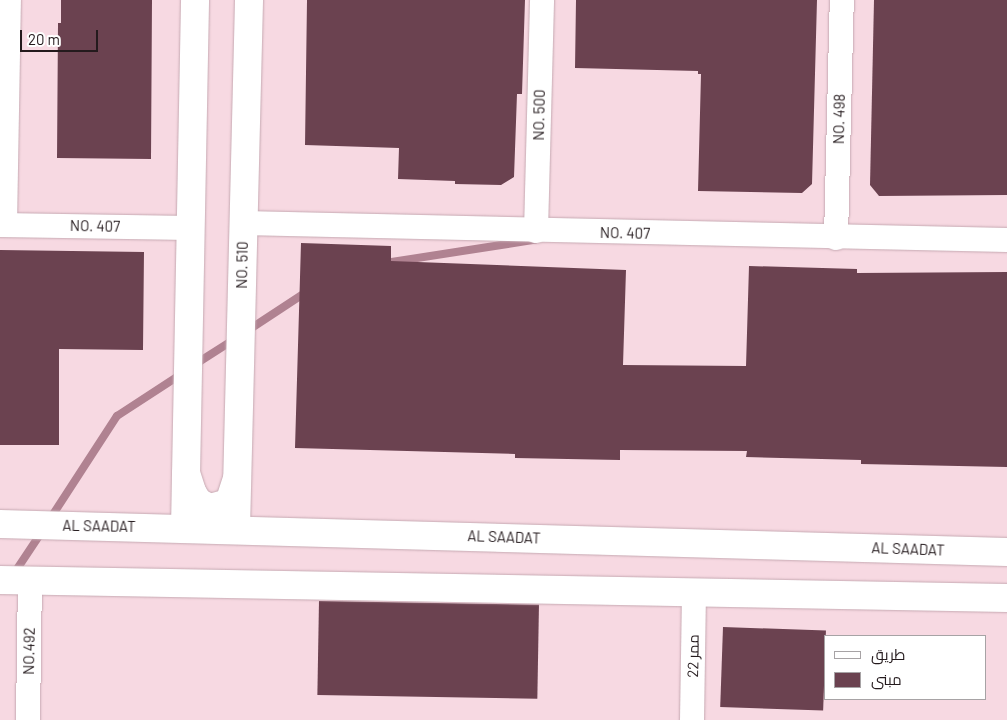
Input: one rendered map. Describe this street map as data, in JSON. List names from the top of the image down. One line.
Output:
{"streets":{"street":["NO. 500","NO. 498","NO. 407","NO. 510","AL SAADAT","NO.492","ممر 22"]},"crossings":[["NO. 500","NO. 407"],["NO. 498","NO. 407"],["NO. 407","NO. 510"],["NO. 510","AL SAADAT"]],"legend":["طريق","مبنى"],"scale_bar":"20 m"}
